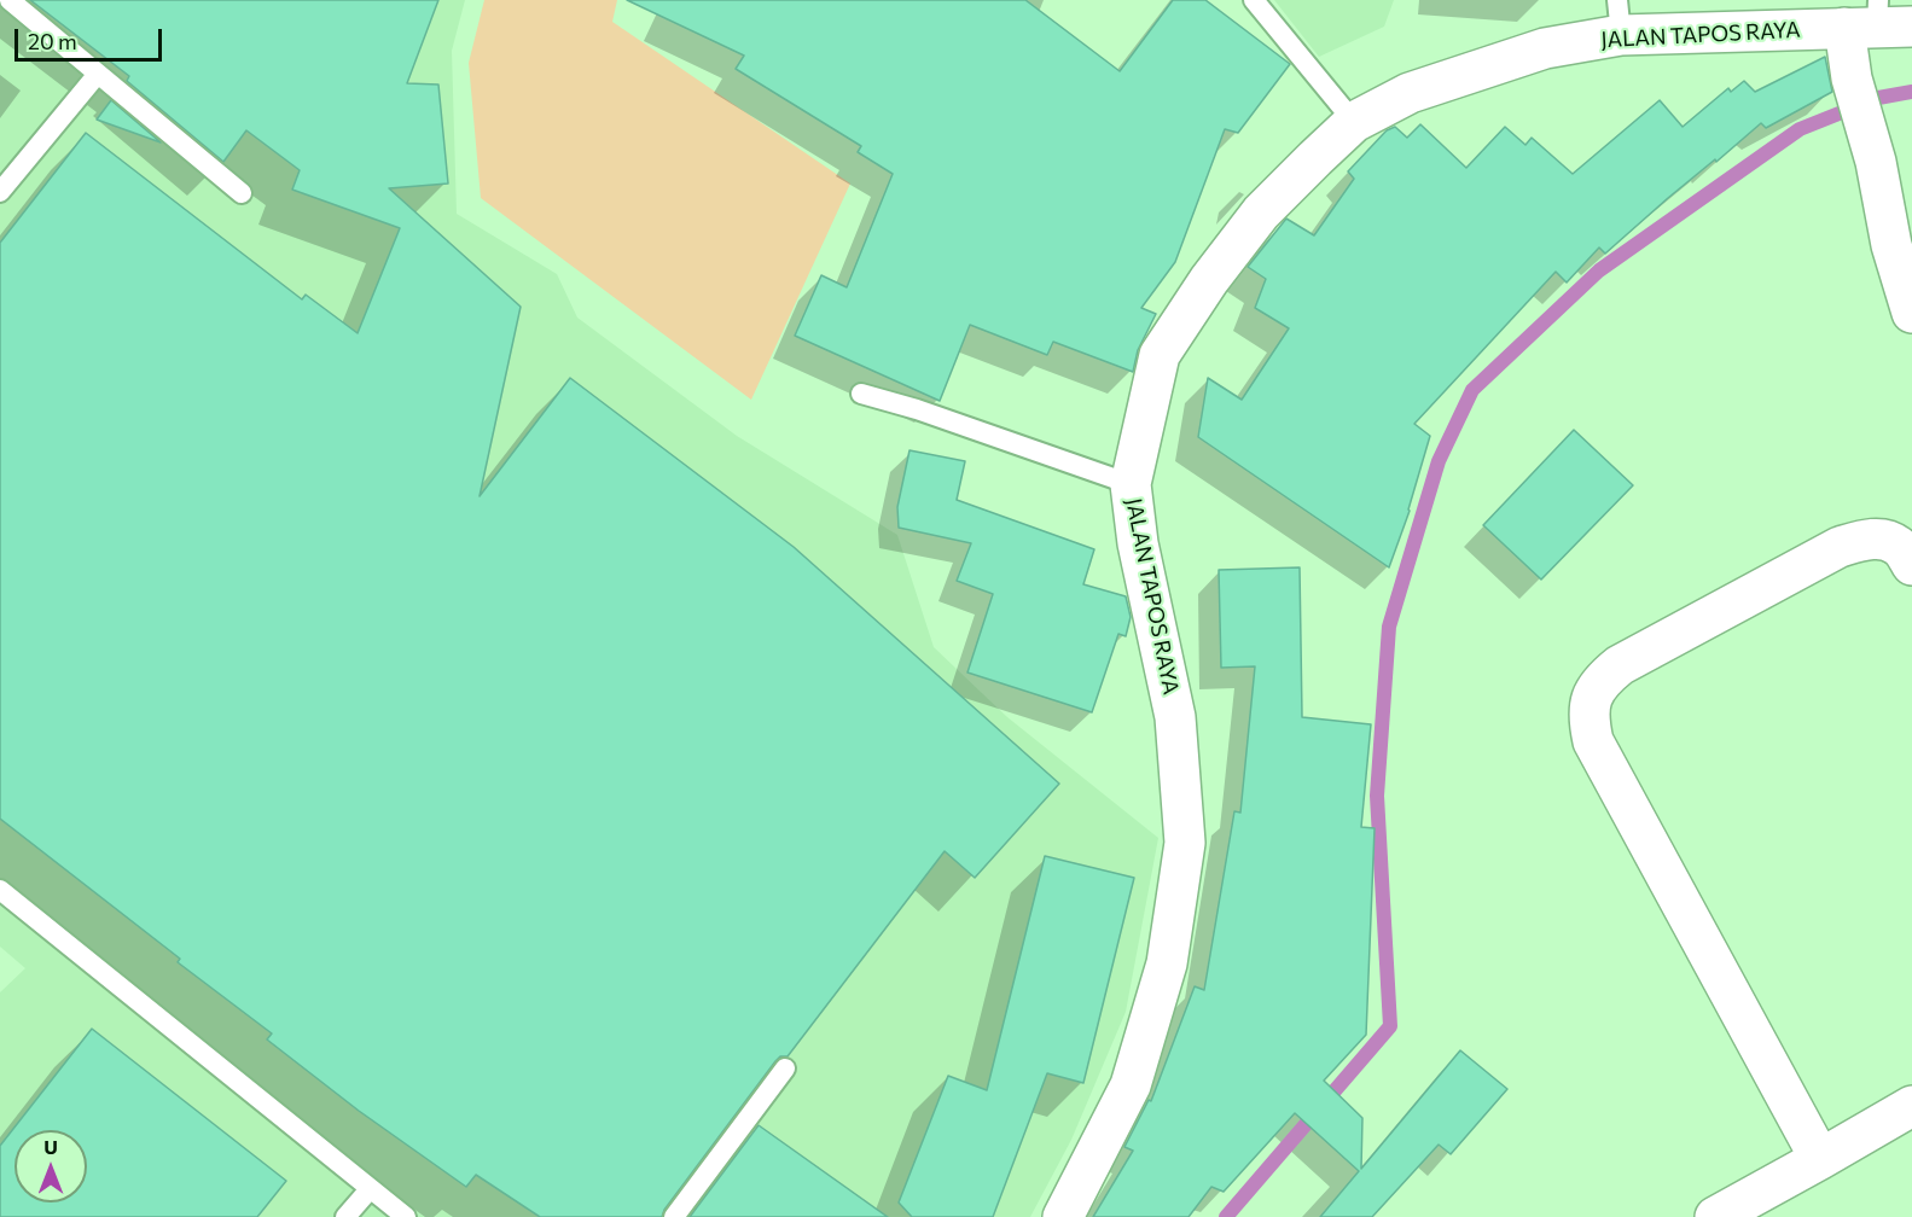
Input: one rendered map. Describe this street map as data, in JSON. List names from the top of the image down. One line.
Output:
{"streets":{"main road":["JALAN TAPOS RAYA"]},"scale_bar":"20 m","north":"top"}
